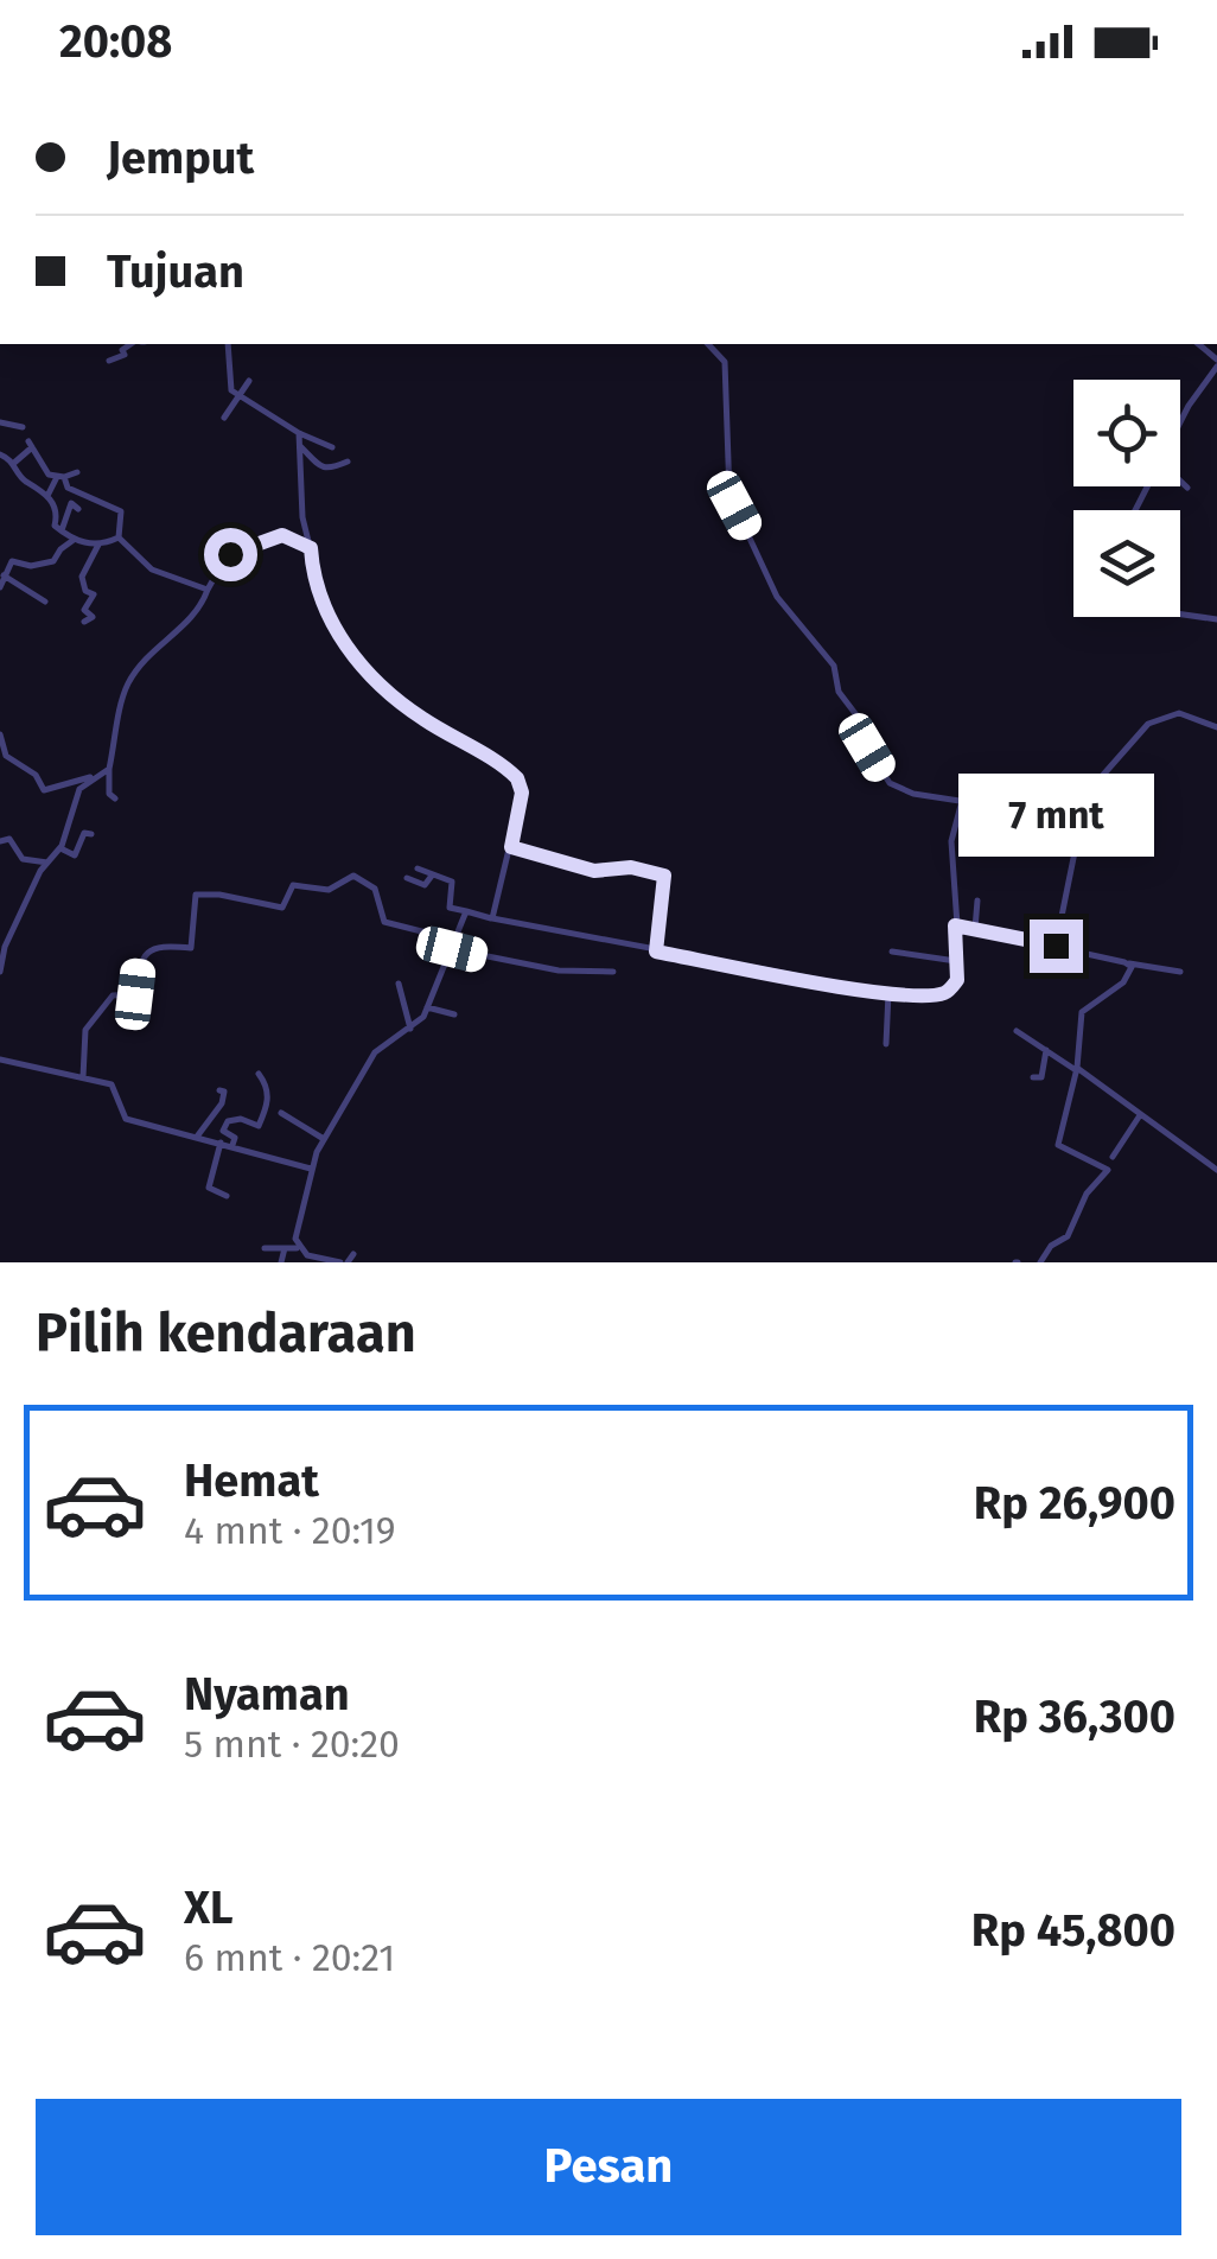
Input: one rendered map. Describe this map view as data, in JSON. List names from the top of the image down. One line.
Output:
{"page":{"status":"20:08","banner":["Jemput","Tujuan"],"bubble":"7 mnt","heading":"Pilih kendaraan","list":[{"name":"Hemat","note":"4 mnt · 20:19","value":"Rp 26,900"},{"name":"Nyaman","note":"5 mnt · 20:20","value":"Rp 36,300"},{"name":"XL","note":"6 mnt · 20:21","value":"Rp 45,800"}],"buttons":"Pesan"}}
